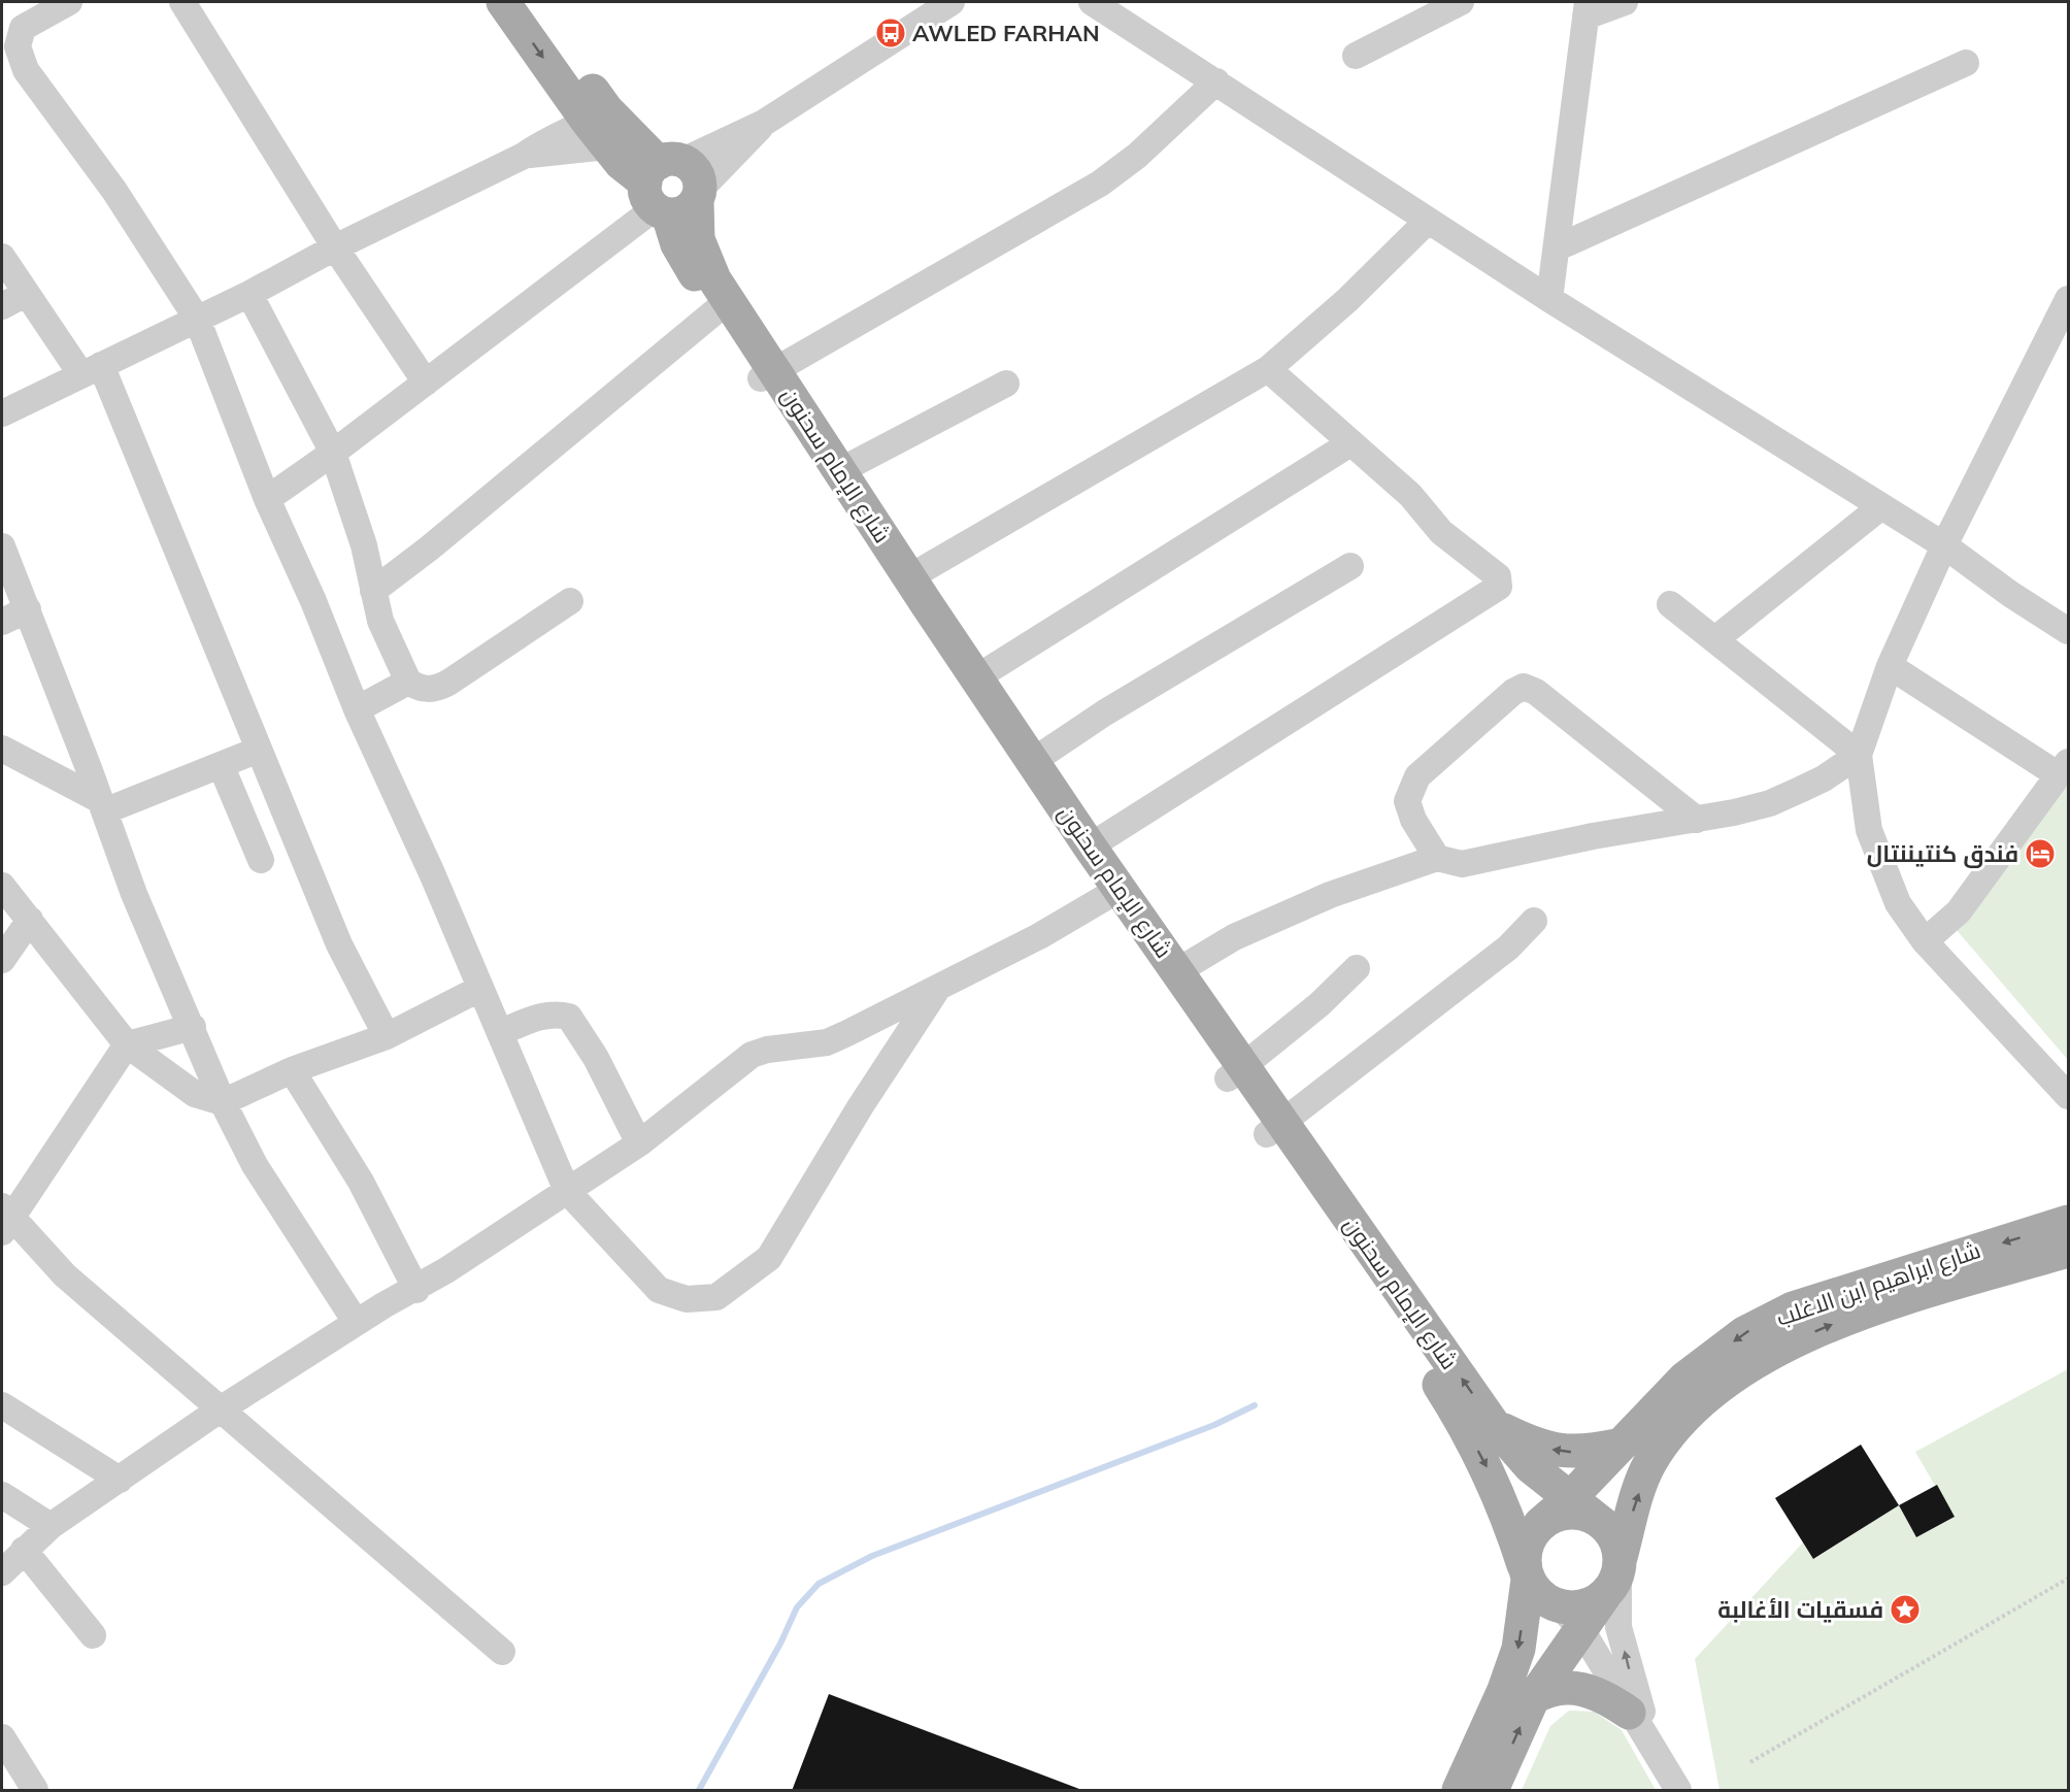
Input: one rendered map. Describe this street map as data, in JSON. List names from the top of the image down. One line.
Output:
{"streets":{"main road":["شارع الإمام سحنون","شارع ابراهيم ابن الاغلب"]},"crossings":[["شارع الإمام سحنون","شارع ابراهيم ابن الاغلب"]],"places":{"bus stop":["AWLED FARHAN"],"hotel":["فندق كنتيننتال"],"place":["فسقيات الأغالبة"]}}
